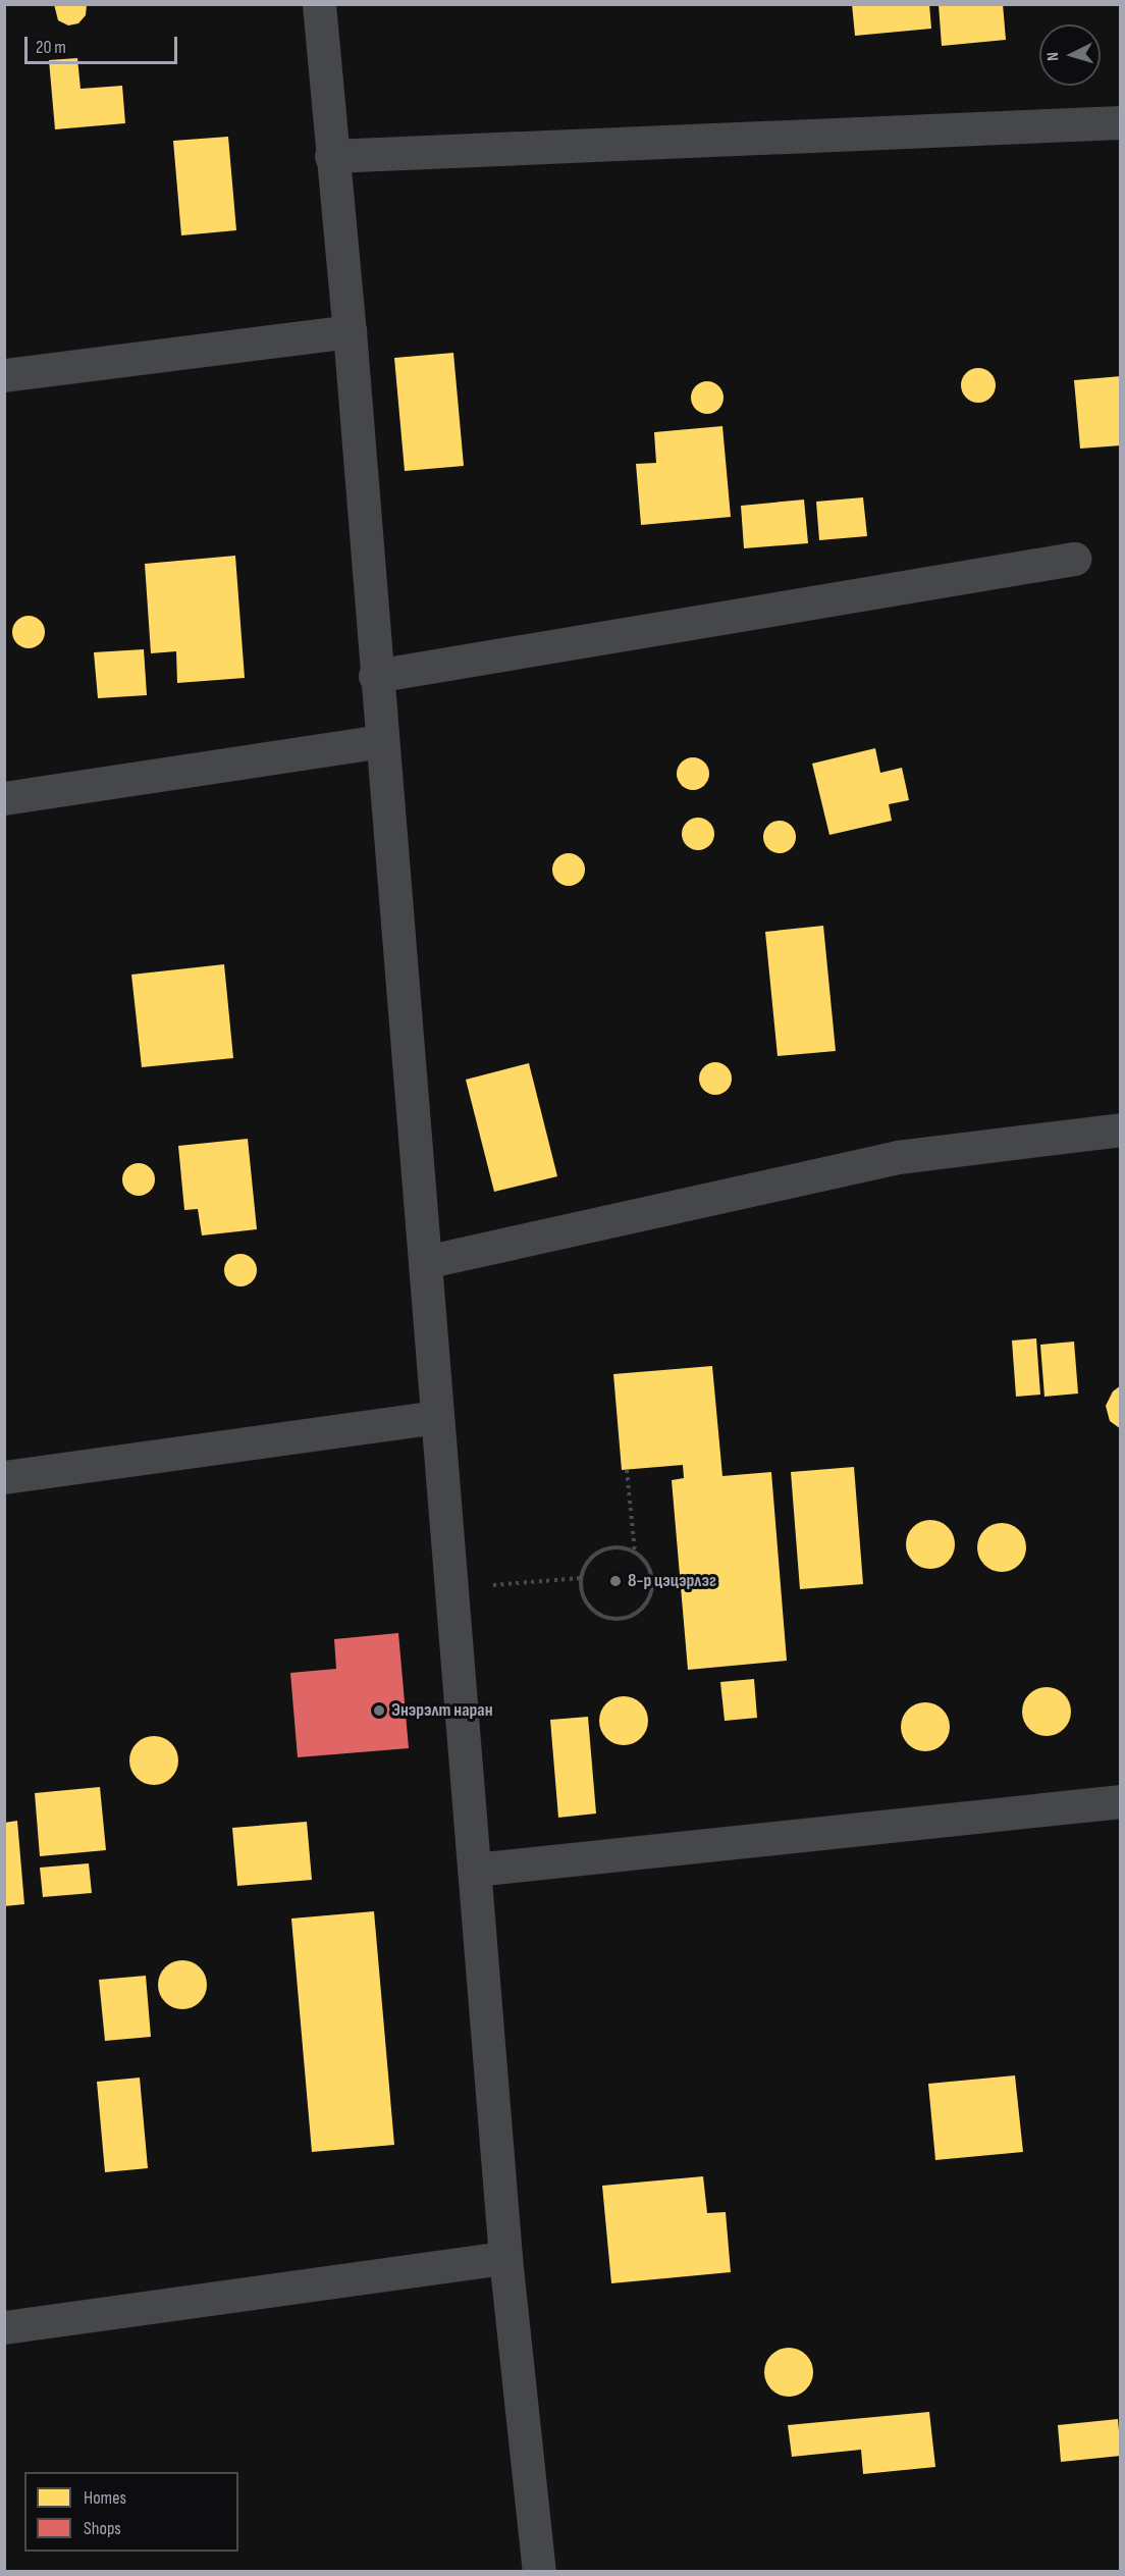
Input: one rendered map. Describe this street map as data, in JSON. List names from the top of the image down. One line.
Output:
{"places":["8-р цэцэрлэг","Энэрэлт наран"],"legend":["Homes","Shops"],"scale_bar":"20 m","north":"left"}
